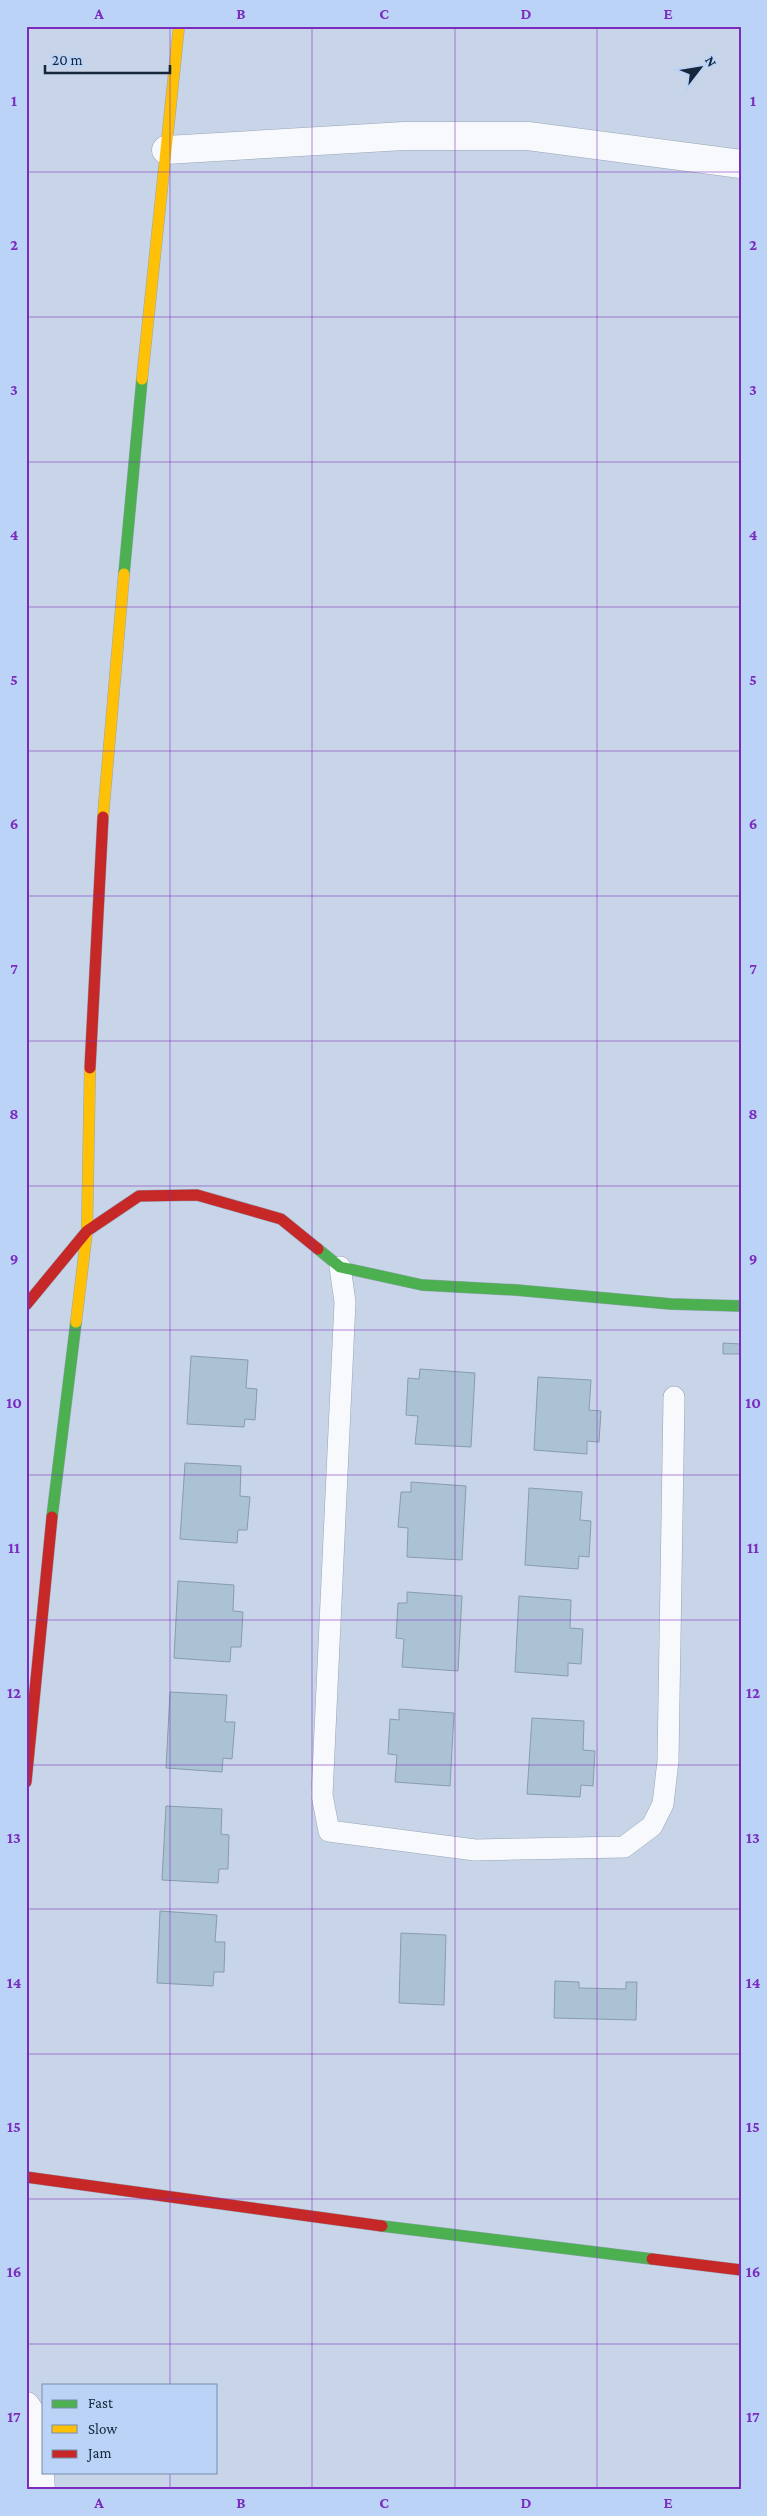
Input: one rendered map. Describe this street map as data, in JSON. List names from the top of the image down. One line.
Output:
{"legend":["Fast","Slow","Jam"],"scale_bar":"20 m","north":"top right","grid":{"columns":["A","B","C","D","E"],"rows":["1","2","3","4","5","6","7","8","9","10","11","12","13","14","15","16","17"]}}
